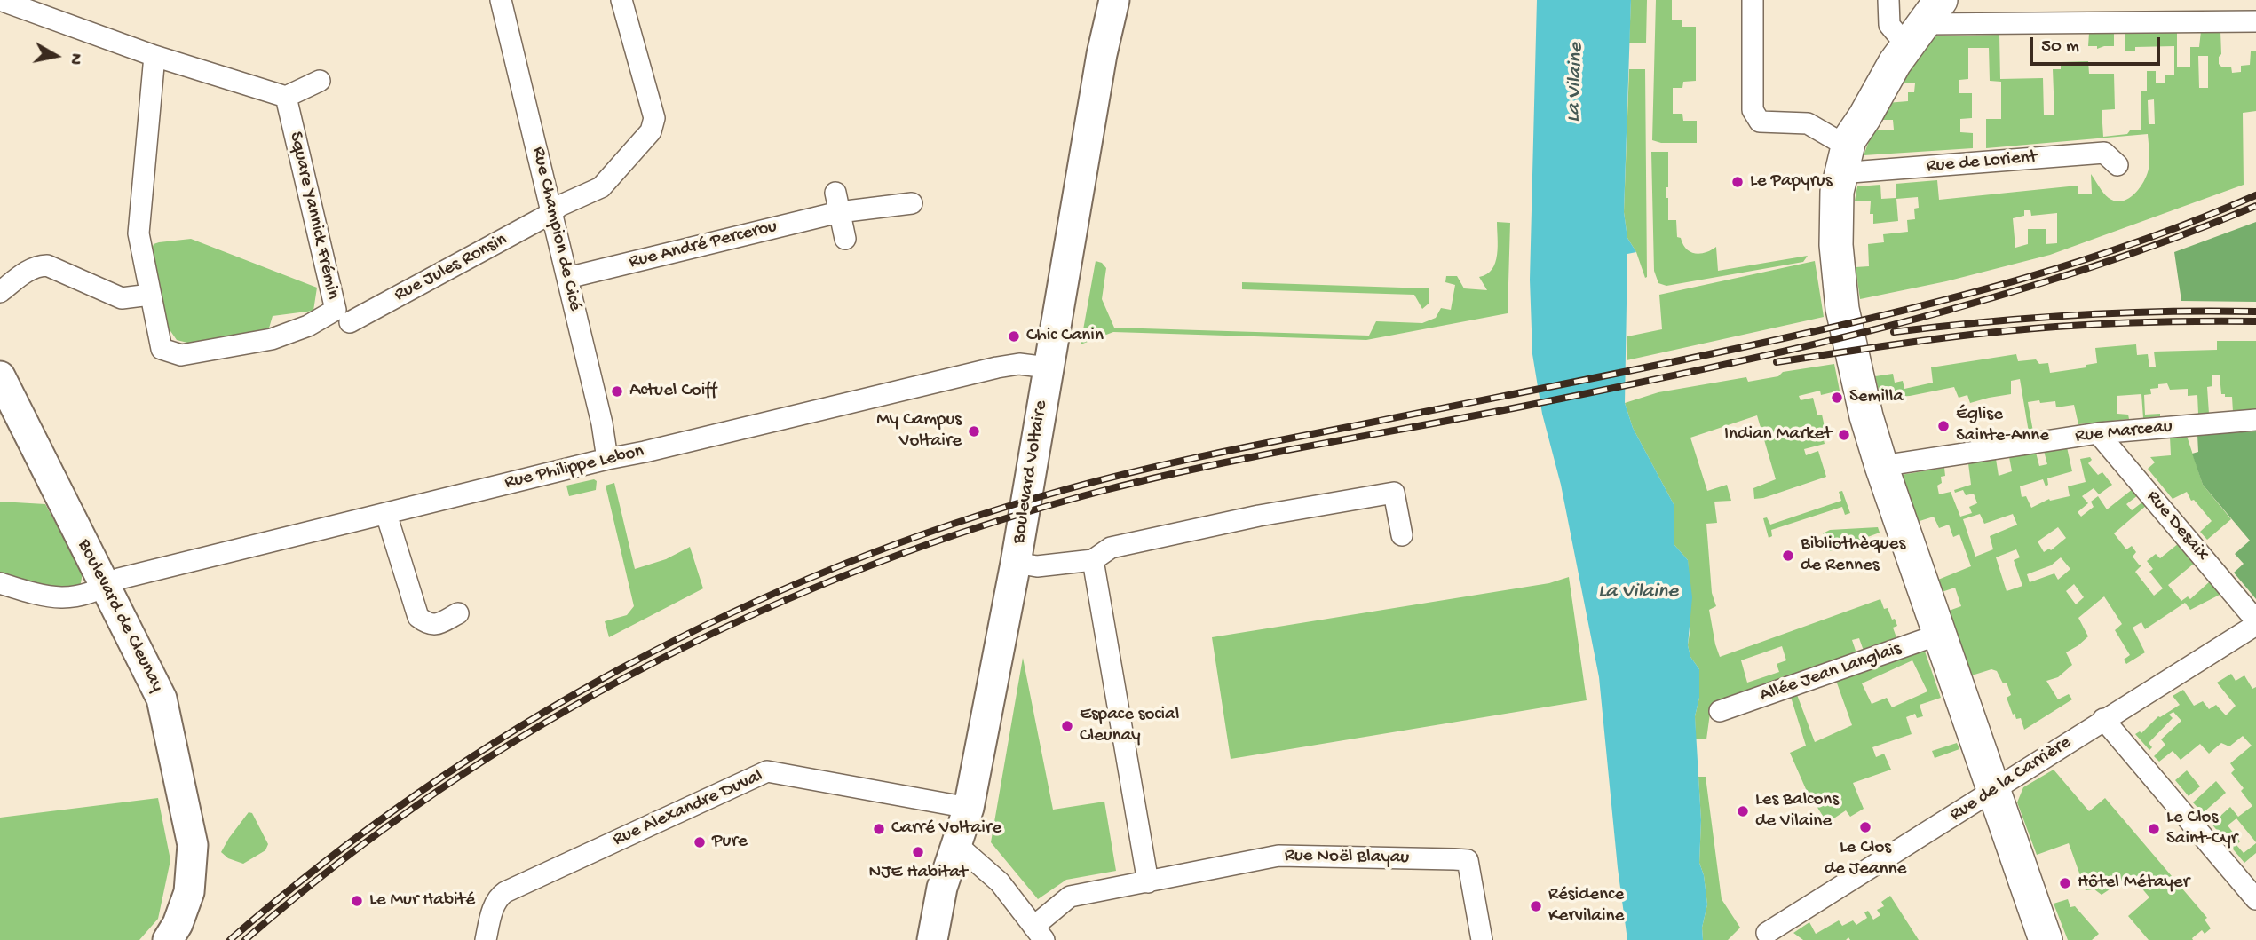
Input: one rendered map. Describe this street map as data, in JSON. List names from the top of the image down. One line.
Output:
{"streets":{"main road":["Boulevard Voltaire","Boulevard de Cleunay"],"street":["Rue de Lorient","Square Yannick Frémin","Rue Champion de Cicé","Rue André Percerou","Rue Jules Ronsin","Rue Marceau","Rue Philippe Lebon","Rue Desaix","Allée Jean Langlais","Rue de la Carrière","Rue Alexandre Duval","Rue Noël Blayau"]},"crossings":[["Rue Champion de Cicé","Rue André Percerou"],["Rue Champion de Cicé","Rue Jules Ronsin"],["Rue Champion de Cicé","Rue Philippe Lebon"],["Rue Marceau","Rue Desaix"],["Rue Philippe Lebon","Boulevard Voltaire"],["Rue Philippe Lebon","Boulevard de Cleunay"],["Boulevard Voltaire","Rue Alexandre Duval"],["Rue Desaix","Rue de la Carrière"]],"water":["La Vilaine"],"places":["Le Papyrus","Chic Canin","Actuel Coiff","Semilla","Église Sainte-Anne","My Campus Voltaire","Indian Market","Bibliothèques de Rennes","Espace social Cleunay","Les Balcons de Vilaine","Le Clos de Jeanne","Carré Voltaire","Le Clos Saint-Cyr","Pure","NJE Habitat","Hôtel Métayer","Le Mur Habité","Résidence Kervilaine"],"scale_bar":"50 m","north":"right"}
